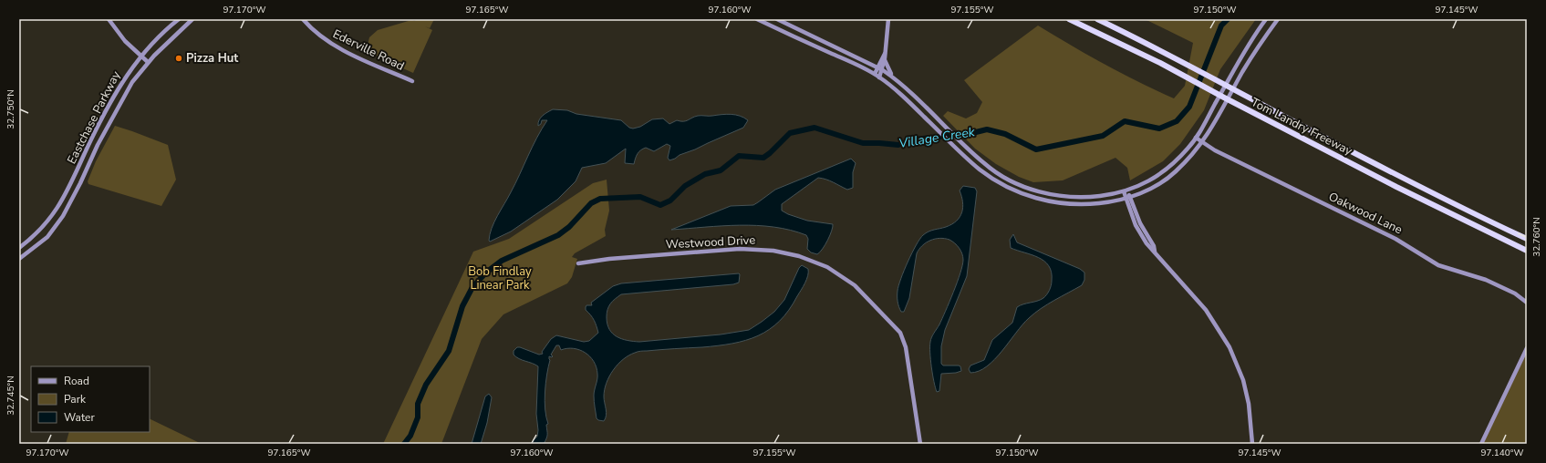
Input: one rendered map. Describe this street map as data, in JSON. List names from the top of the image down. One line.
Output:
{"streets":{"highway":["Tom Landry Freeway"],"main road":["Ederville Road","Eastchase Parkway","Oakwood Lane","Westwood Drive"]},"water":["Village Creek"],"parks":["Bob Findlay Linear Park"],"places":["Pizza Hut"],"legend":["Road","Park","Water"],"coordinates":["97.170°W","97.165°W","97.160°W","97.155°W","97.150°W","97.145°W","32.750°N","32.760°N","32.745°N","97.140°W"]}
